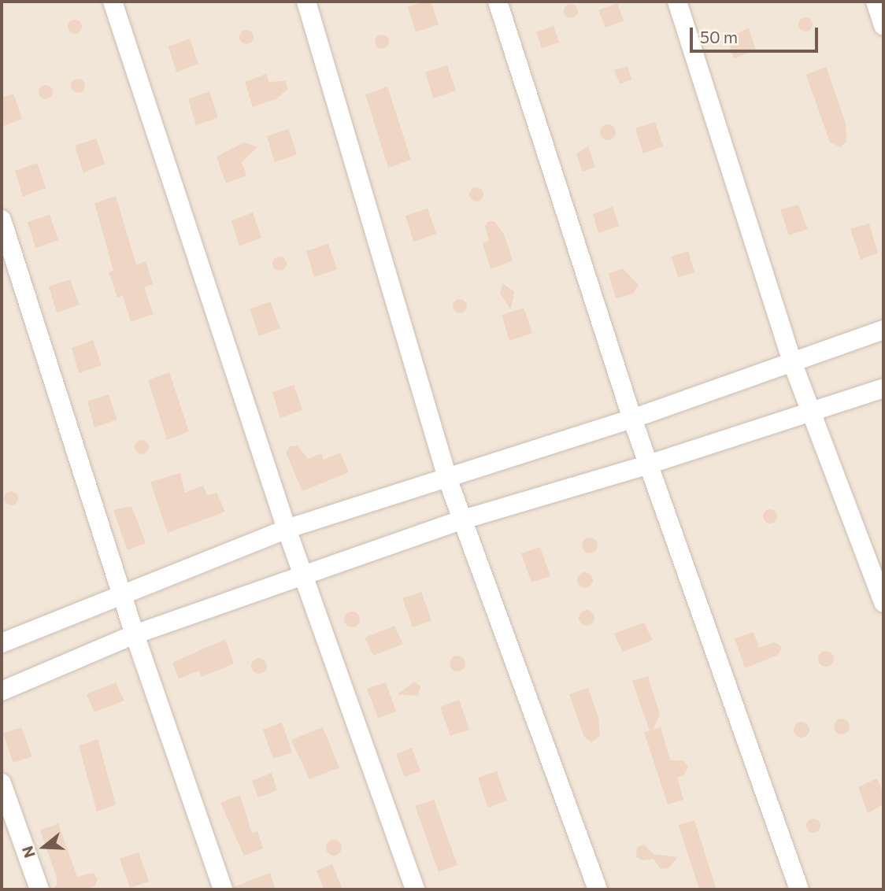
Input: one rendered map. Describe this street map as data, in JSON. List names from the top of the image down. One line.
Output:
{"scale_bar":"50 m","north":"left"}
